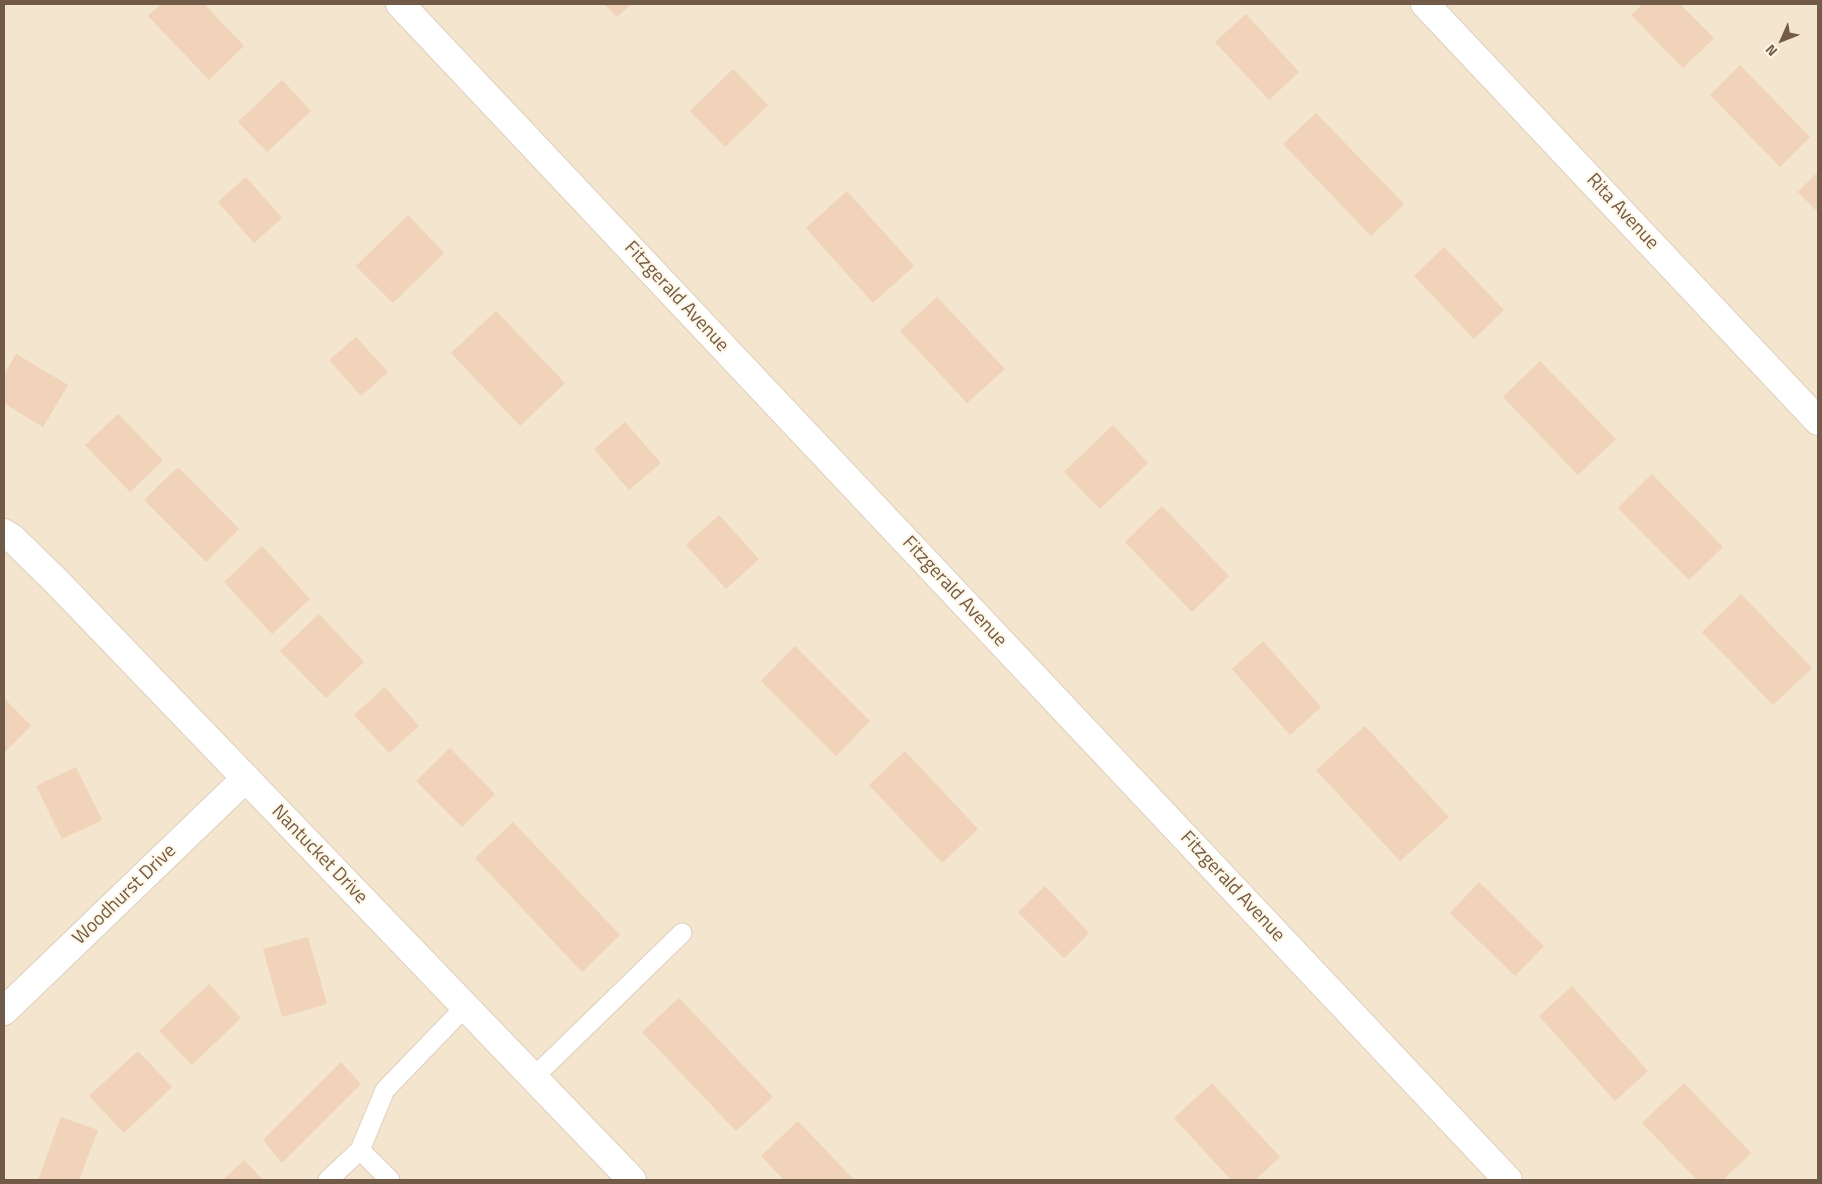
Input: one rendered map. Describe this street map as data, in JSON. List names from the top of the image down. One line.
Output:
{"streets":{"street":["Rita Avenue","Fitzgerald Avenue","Nantucket Drive","Woodhurst Drive"]},"crossings":[["Nantucket Drive","Woodhurst Drive"]],"north":"bottom left"}
